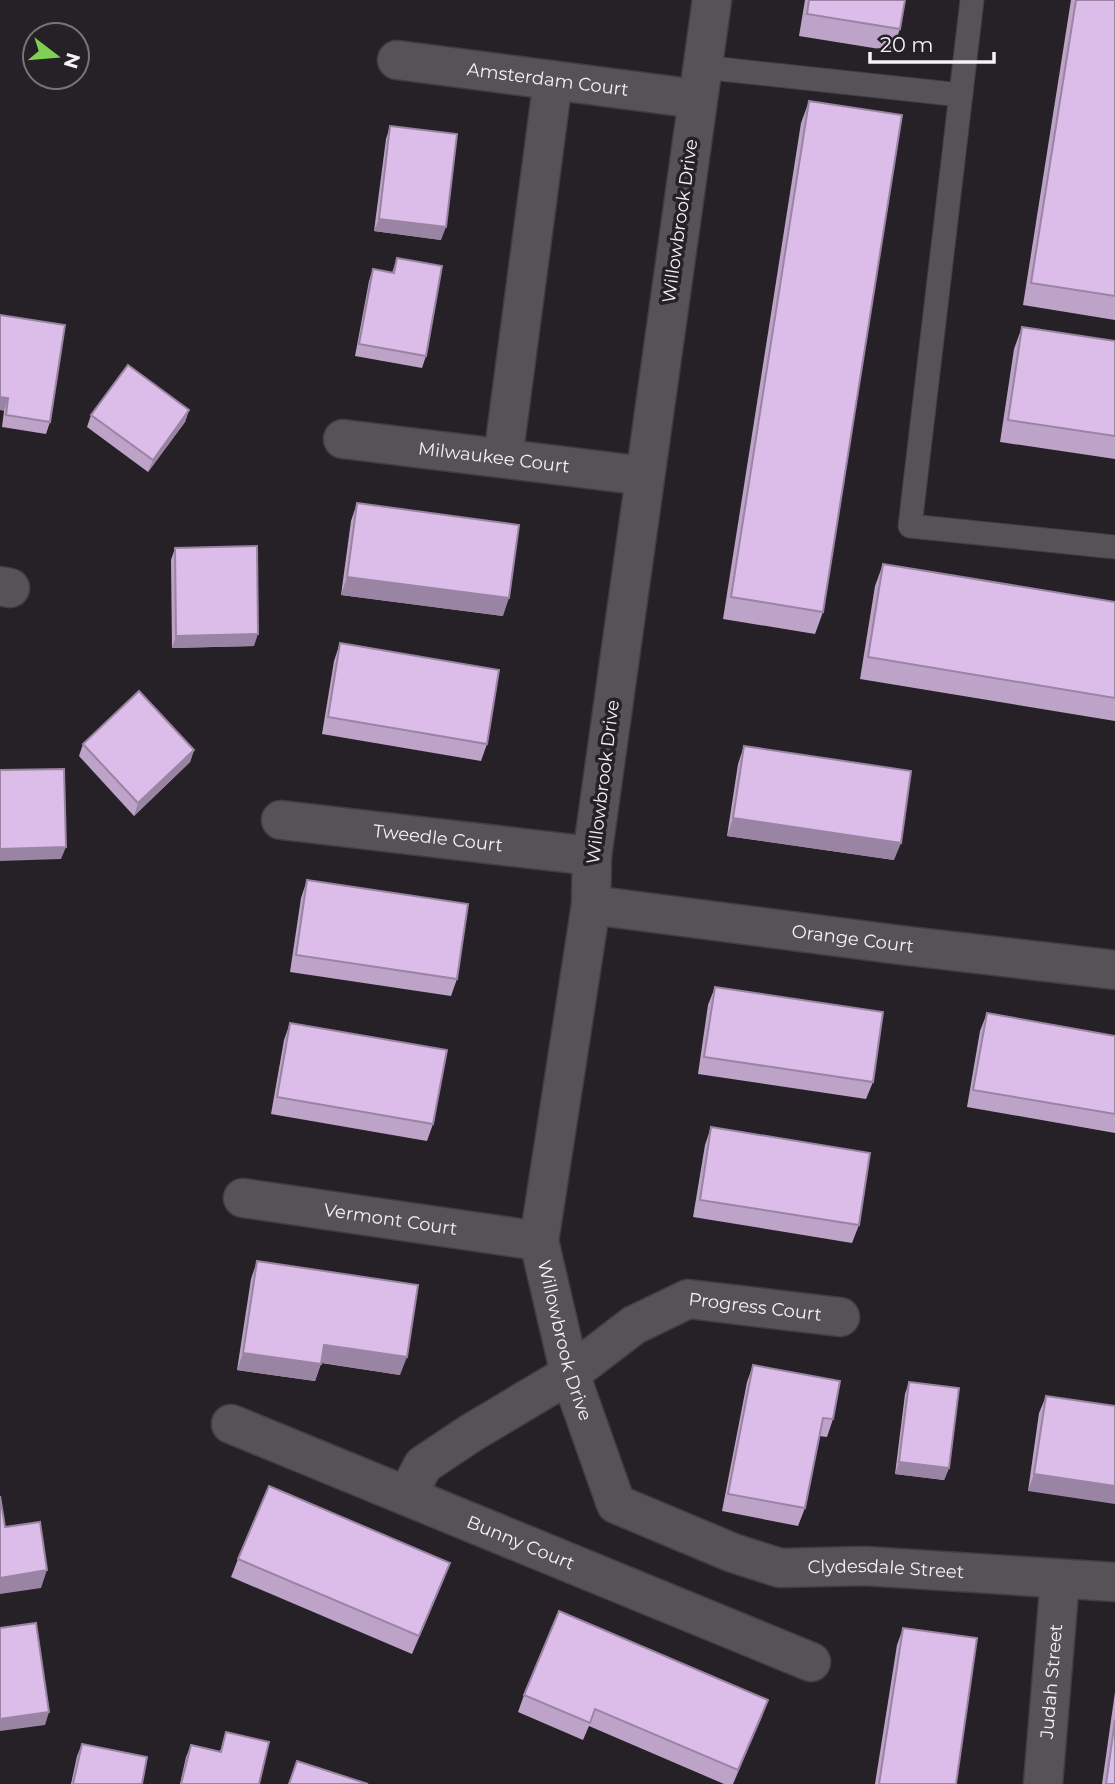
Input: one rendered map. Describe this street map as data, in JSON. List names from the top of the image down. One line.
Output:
{"streets":{"street":["Amsterdam Court","Willowbrook Drive","Milwaukee Court","Tweedle Court","Orange Court","Vermont Court","Progress Court","Bunny Court","Clydesdale Street","Judah Street"]},"crossings":[["Amsterdam Court","Willowbrook Drive"],["Willowbrook Drive","Milwaukee Court"],["Willowbrook Drive","Tweedle Court"],["Willowbrook Drive","Orange Court"],["Willowbrook Drive","Vermont Court"],["Willowbrook Drive","Progress Court"],["Willowbrook Drive","Clydesdale Street"],["Progress Court","Bunny Court"],["Clydesdale Street","Judah Street"]],"scale_bar":"20 m","north":"right"}
